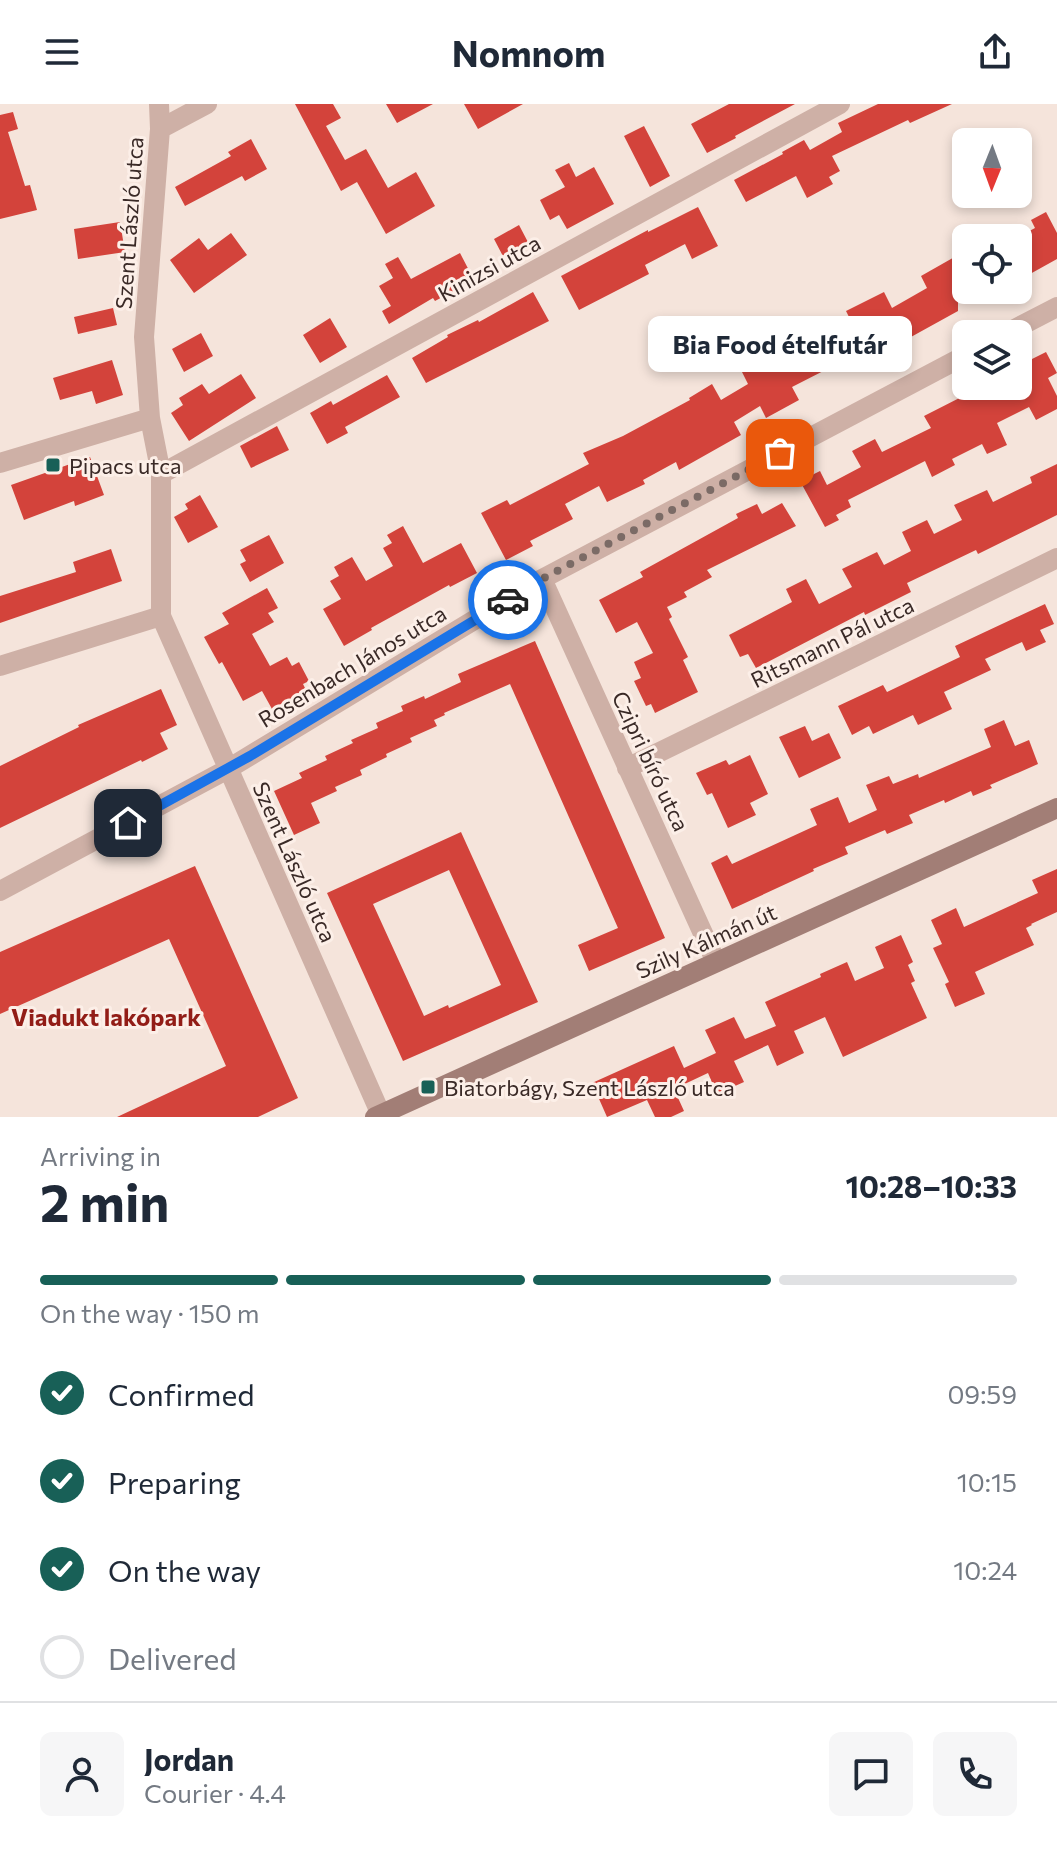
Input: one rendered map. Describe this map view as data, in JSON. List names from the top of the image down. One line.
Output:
{"streets":{"street":["Szent László utca","Kinizsi utca","Ritsmann Pál utca","Rosenbach János utca","Czipri bíró utca","Szily Kálmán út"]},"crossings":[["Szent László utca","Kinizsi utca"],["Szent László utca","Rosenbach János utca"],["Szent László utca","Szily Kálmán út"],["Ritsmann Pál utca","Czipri bíró utca"],["Rosenbach János utca","Czipri bíró utca"],["Czipri bíró utca","Szily Kálmán út"]],"districts":["Viadukt lakópark"],"places":{"other":["Bia Food ételfutár"],"transit":["Pipacs utca","Biatorbágy, Szent László utca"]},"north":"bottom","page":{"header":"Nomnom","bubble":"Bia Food ételfutár","heading":["2 min","Arriving in","10:28–10:33"],"panel":["Jordan","Courier · 4.4"],"bar":"On the way · 150 m","list":[["Confirmed","09:59"],["Preparing","10:15"],["On the way","10:24"],"Delivered"]}}
